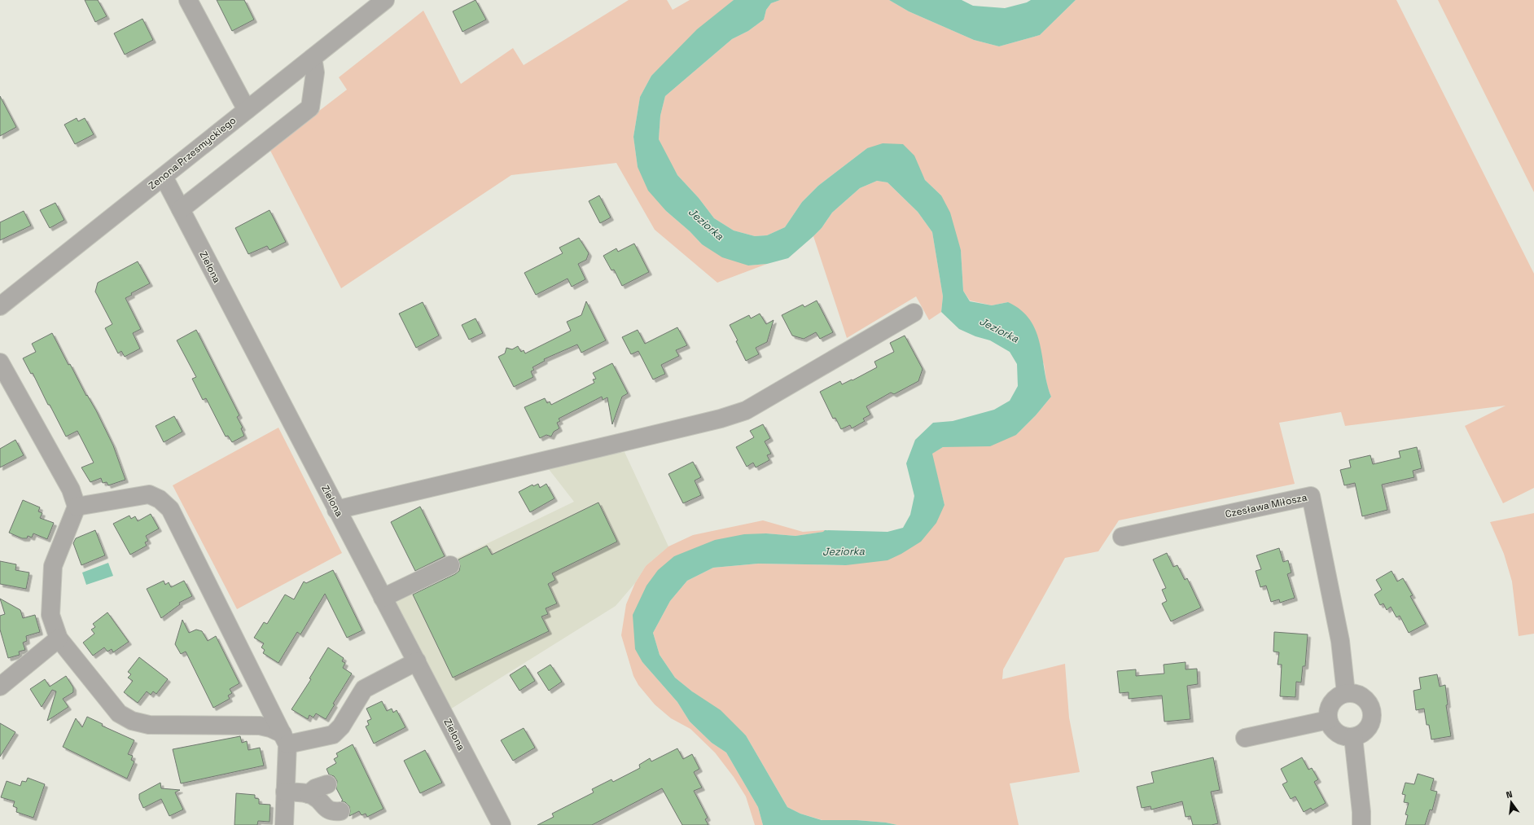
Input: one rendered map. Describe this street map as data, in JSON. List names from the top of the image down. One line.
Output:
{"streets":{"street":["Zenona Przesmyckiego","Zielona","Czesława Miłosza"]},"crossings":[["Zenona Przesmyckiego","Zielona"]],"water":["Jeziorka"],"north":"top"}
